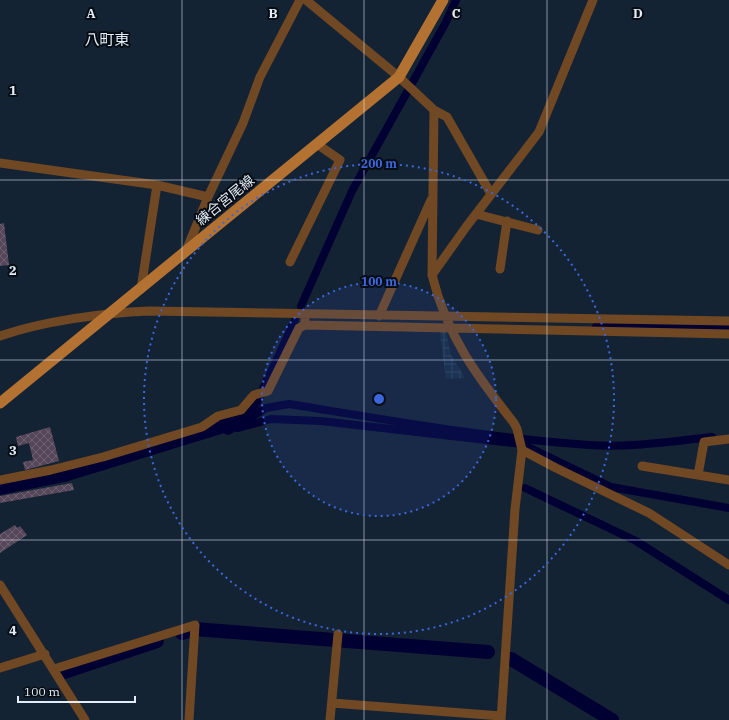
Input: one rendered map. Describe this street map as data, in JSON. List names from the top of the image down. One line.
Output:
{"streets":{"main road":["練合宮尾線"]},"districts":["八町東"],"scale_bar":"100 m","grid":{"columns":["A","B","C","D"],"rows":["1","2","3","4"]},"rings":["200 m","100 m"]}
